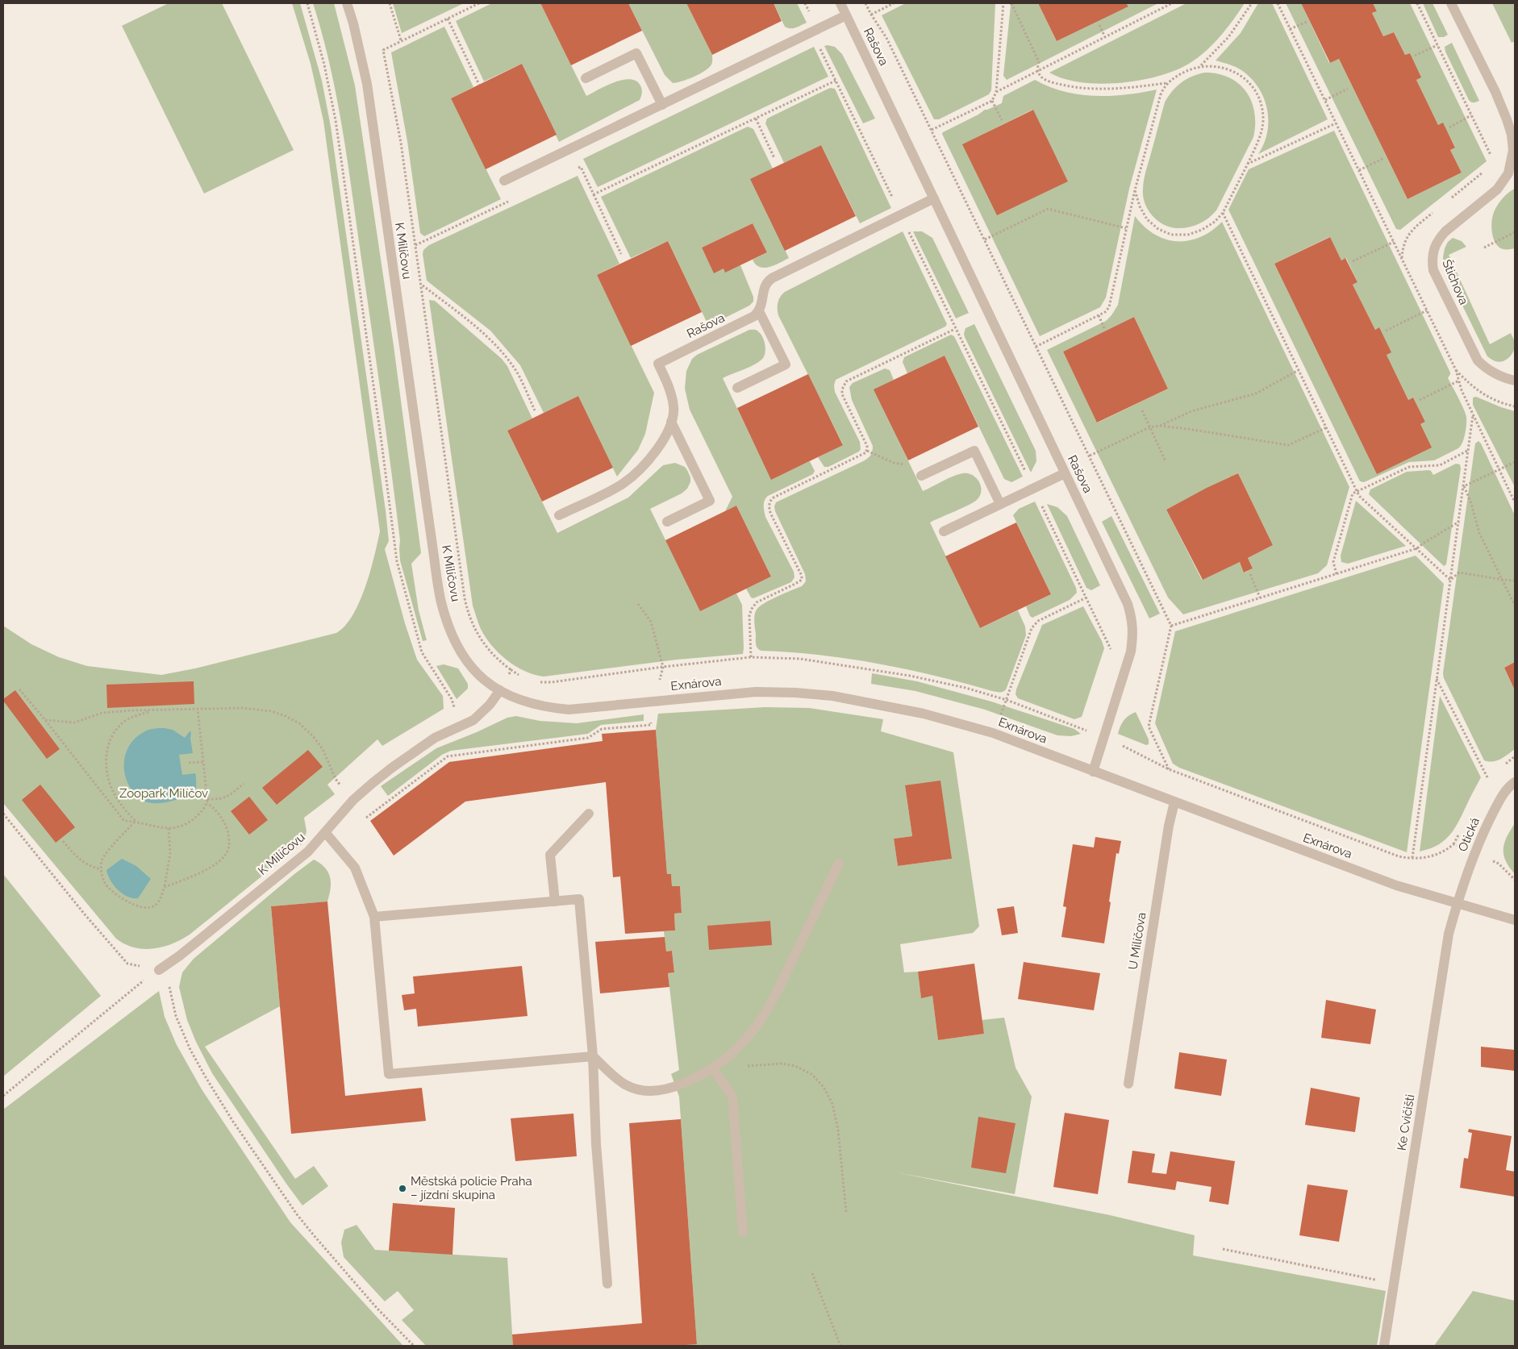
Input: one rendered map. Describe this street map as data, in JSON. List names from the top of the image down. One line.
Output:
{"streets":{"street":["Rašova","K Milíčovu","Štichova","Exnárova","Otická","U Milíčova","Ke Cvičišti"]},"crossings":[["Rašova","Exnárova"],["K Milíčovu","Exnárova"],["Exnárova","Otická"],["Exnárova","U Milíčova"],["Exnárova","Ke Cvičišti"],["Otická","Ke Cvičišti"]],"parks":["Zoopark Milíčov"],"places":["Městská policie Praha – jízdní skupina"]}
